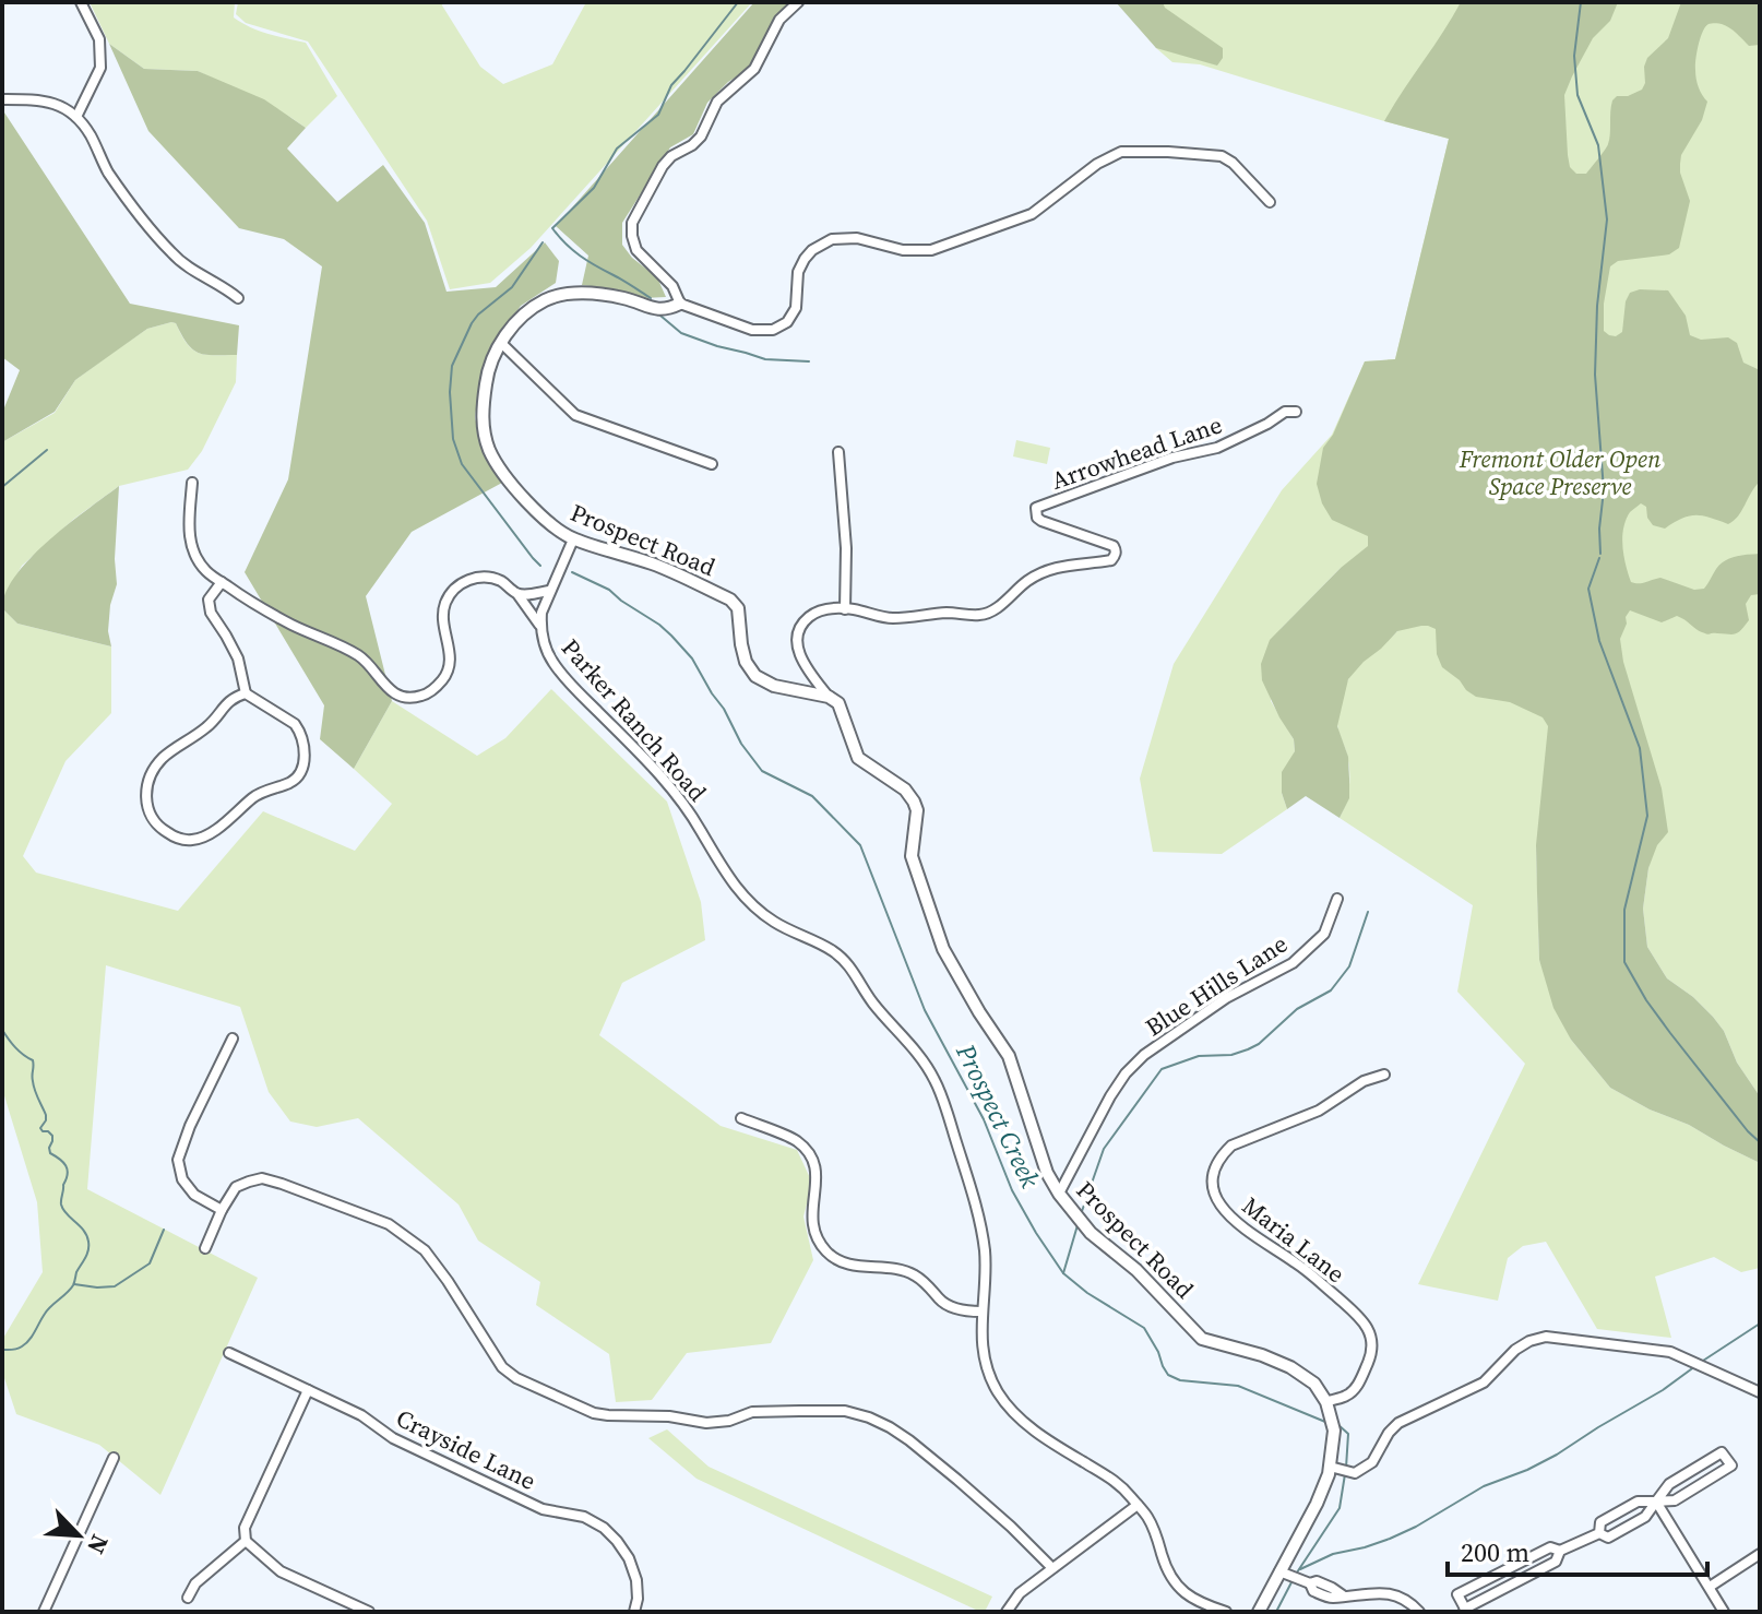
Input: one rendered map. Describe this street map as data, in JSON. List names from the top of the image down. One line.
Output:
{"streets":{"street":["Arrowhead Lane","Prospect Road","Parker Ranch Road","Blue Hills Lane","Maria Lane","Crayside Lane"]},"crossings":[["Arrowhead Lane","Prospect Road"],["Prospect Road","Parker Ranch Road"],["Prospect Road","Blue Hills Lane"],["Prospect Road","Maria Lane"]],"water":["Prospect Creek"],"parks":["Fremont Older Open Space Preserve"],"scale_bar":"200 m","north":"bottom right"}
